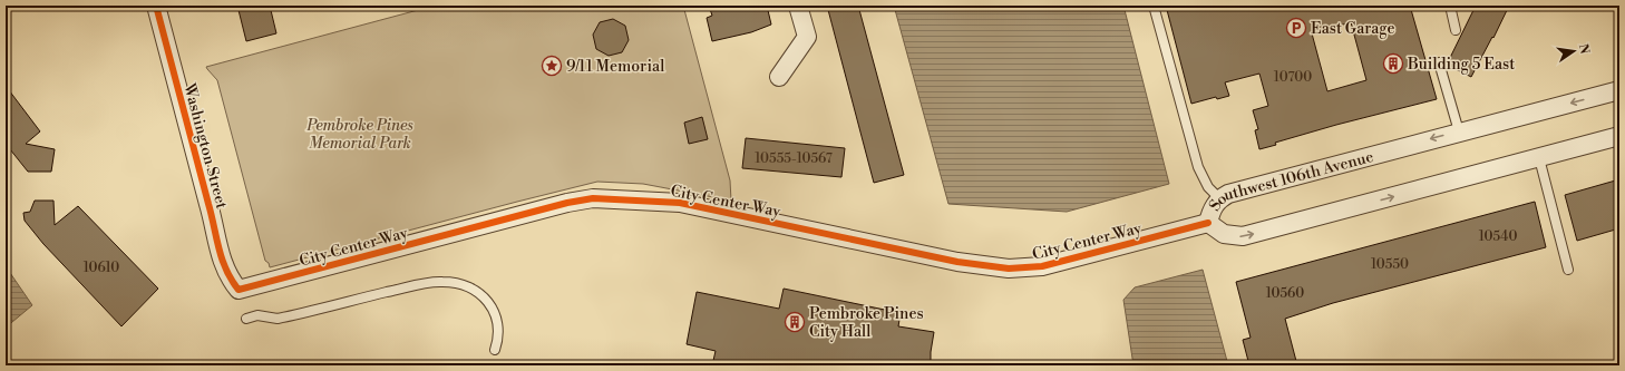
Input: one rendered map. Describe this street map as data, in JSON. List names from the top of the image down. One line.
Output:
{"streets":{"street":["Washington Street","Southwest 106th Avenue","City Center Way"]},"crossings":[["Washington Street","City Center Way"],["Southwest 106th Avenue","City Center Way"]],"parks":["Pembroke Pines Memorial Park"],"places":{"parking":["East Garage"],"building":["Building 5 East","Pembroke Pines City Hall"],"place":["9/11 Memorial"]},"house_numbers":["10700","10555-10567","10540","10550","10610","10560"],"north":"right"}
